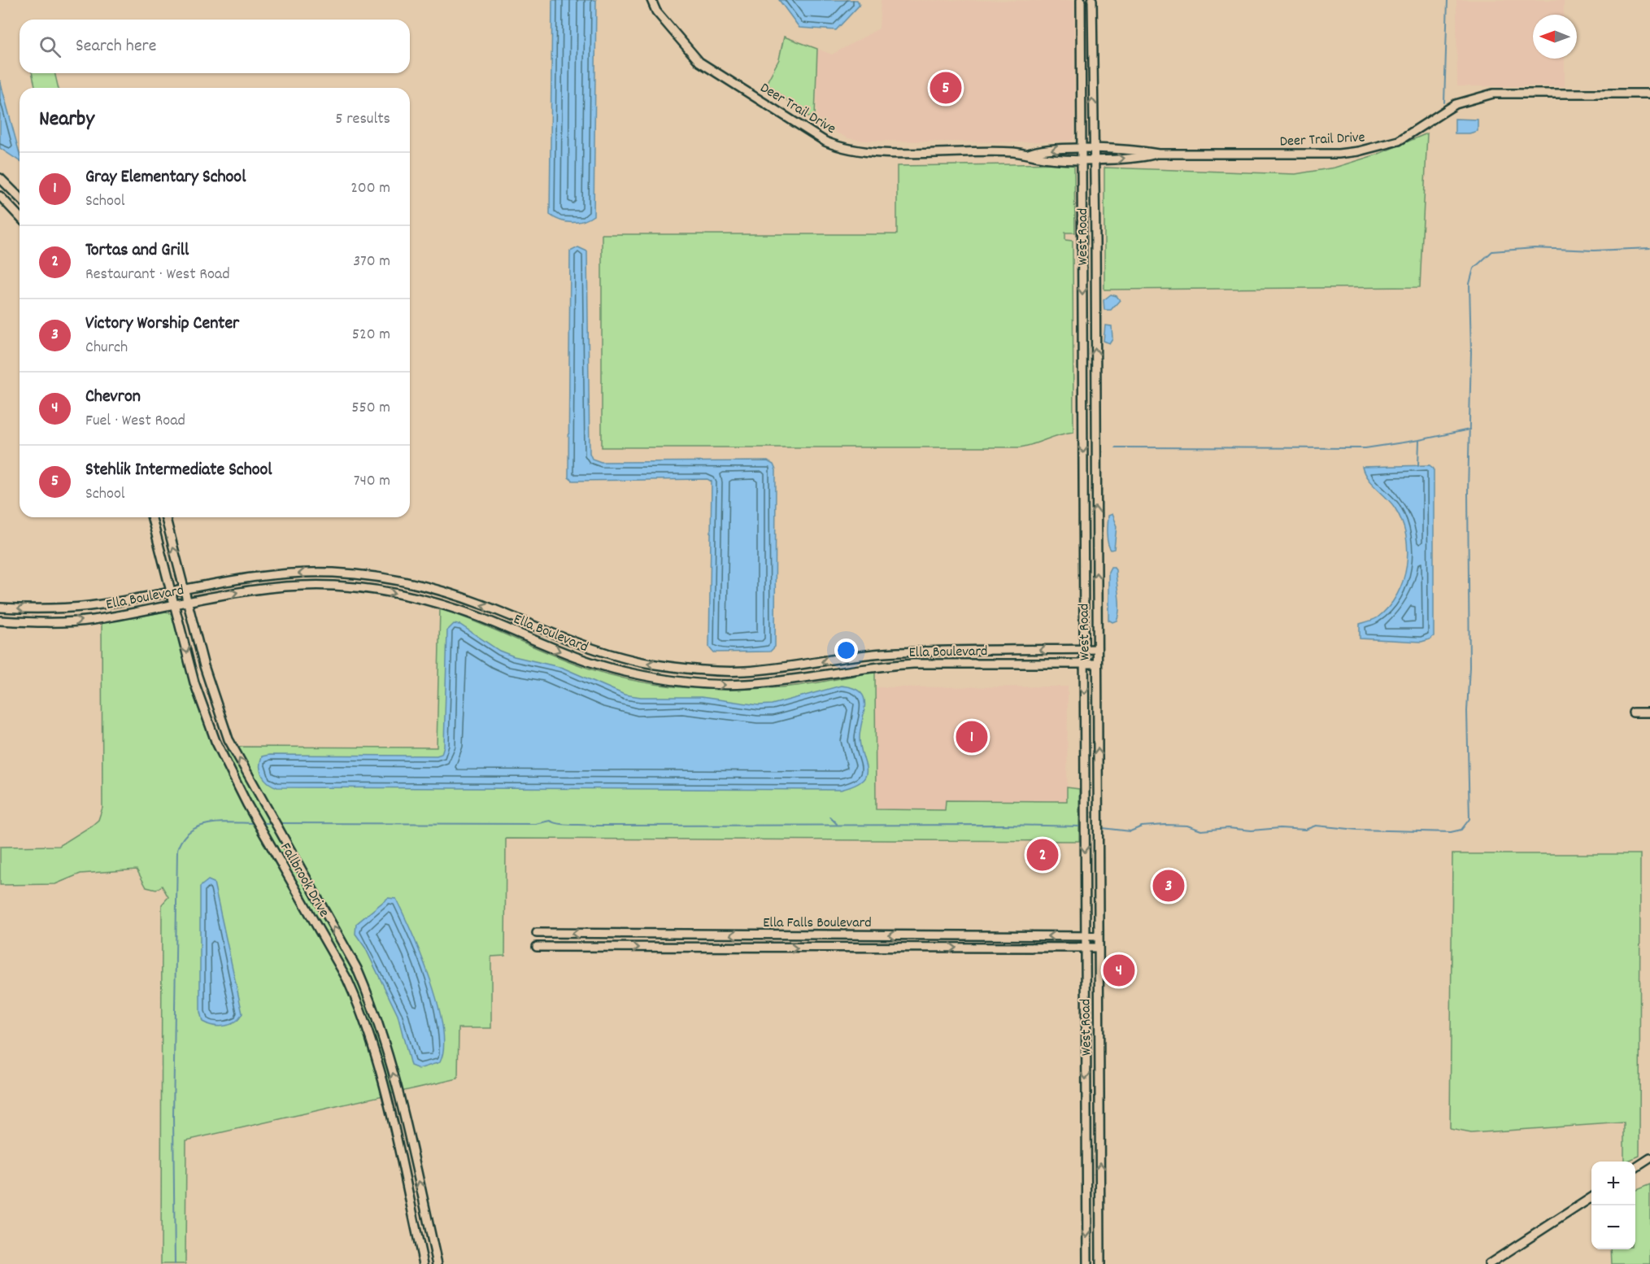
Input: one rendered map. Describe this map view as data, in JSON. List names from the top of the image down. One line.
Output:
{"streets":{"main road":["Deer Trail Drive","West Road","Ella Boulevard","Fallbrook Drive","Ella Falls Boulevard"]},"crossings":[["Deer Trail Drive","West Road"],["West Road","Ella Boulevard"],["West Road","Ella Falls Boulevard"],["Ella Boulevard","Fallbrook Drive"]],"north":"left","page":{"search":"Search here","pins":["5","1","2","3","4"],"heading":["Nearby","5 results"],"list":[{"mark":"1","name":"Gray Elementary School","note":"School","value":"200 m"},{"mark":"2","name":"Tortas and Grill","note":"Restaurant · West Road","value":"370 m"},{"mark":"3","name":"Victory Worship Center","note":"Church","value":"520 m"},{"mark":"4","name":"Chevron","note":"Fuel · West Road","value":"550 m"},{"mark":"5","name":"Stehlik Intermediate School","note":"School","value":"740 m"}],"map_buttons":["+","−"]}}
